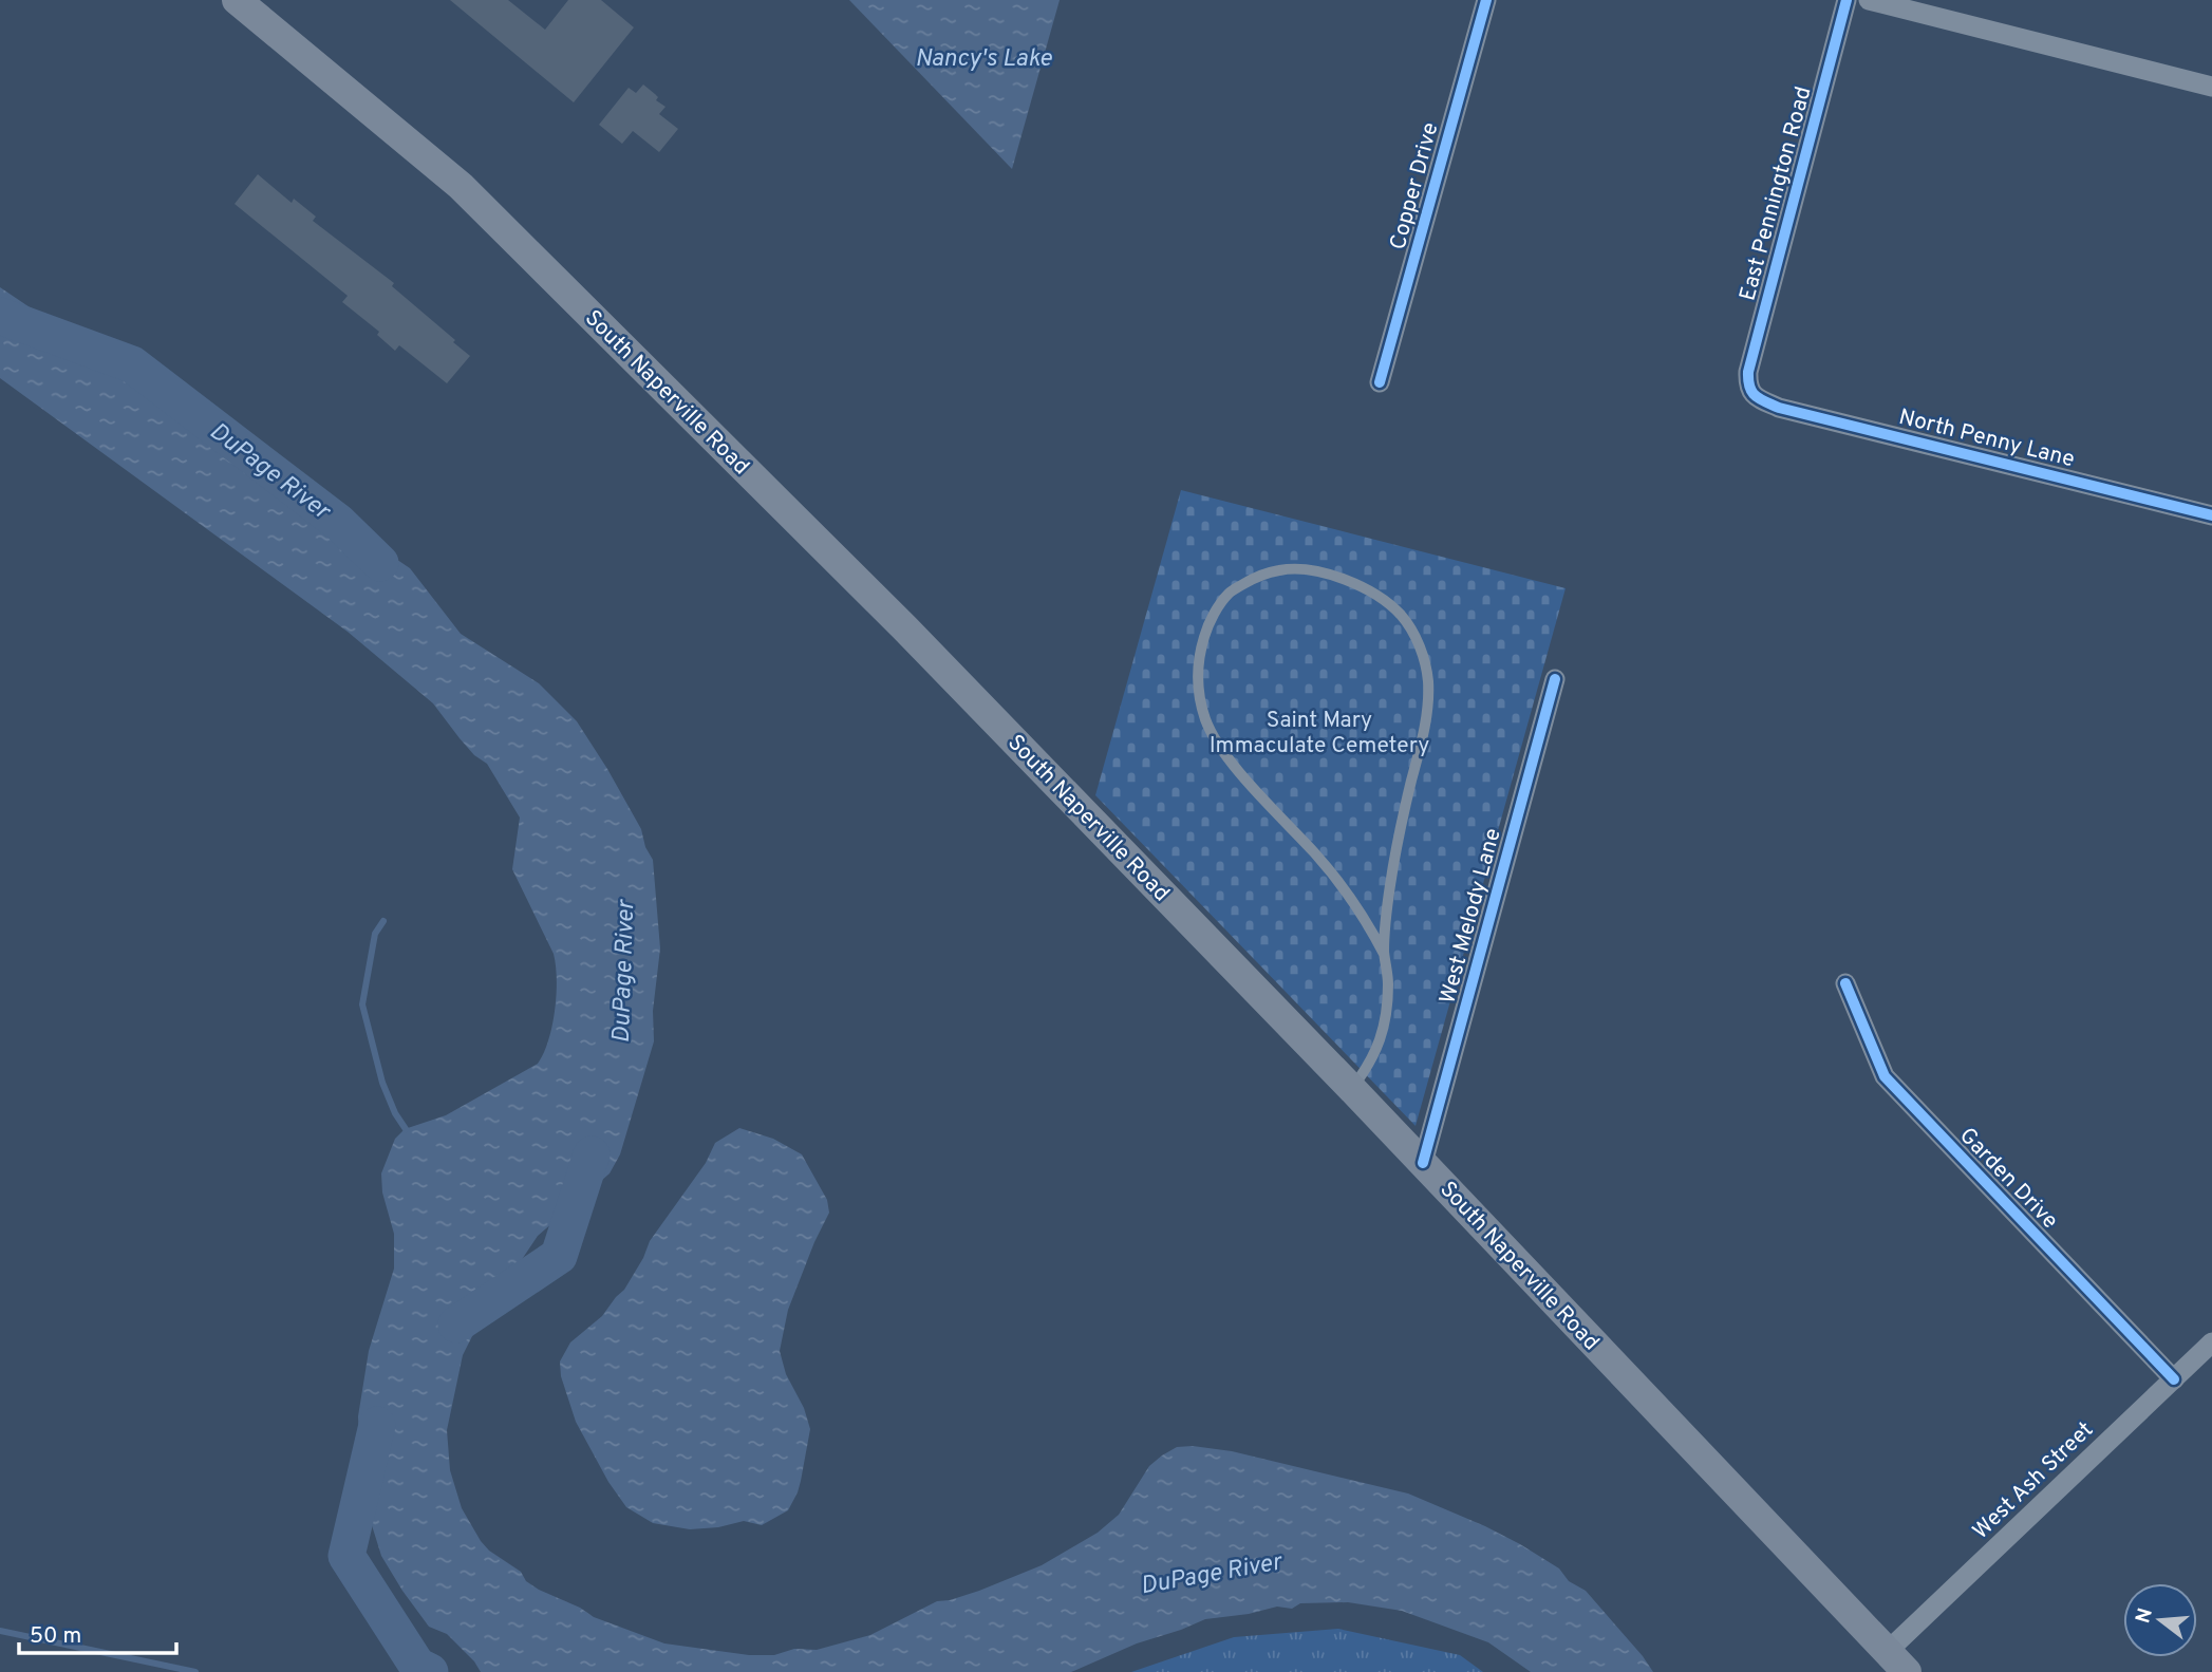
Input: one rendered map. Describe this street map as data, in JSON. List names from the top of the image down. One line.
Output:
{"streets":{"main road":["South Naperville Road"],"street":["Copper Drive","East Pennington Road","North Penny Lane","West Melody Lane","Garden Drive","West Ash Street"]},"crossings":[["East Pennington Road","North Penny Lane"],["South Naperville Road","West Melody Lane"],["South Naperville Road","West Ash Street"],["Garden Drive","West Ash Street"]],"water":["Nancy's Lake","DuPage River"],"parks":["Saint Mary Immaculate Cemetery"],"scale_bar":"50 m","north":"left"}
